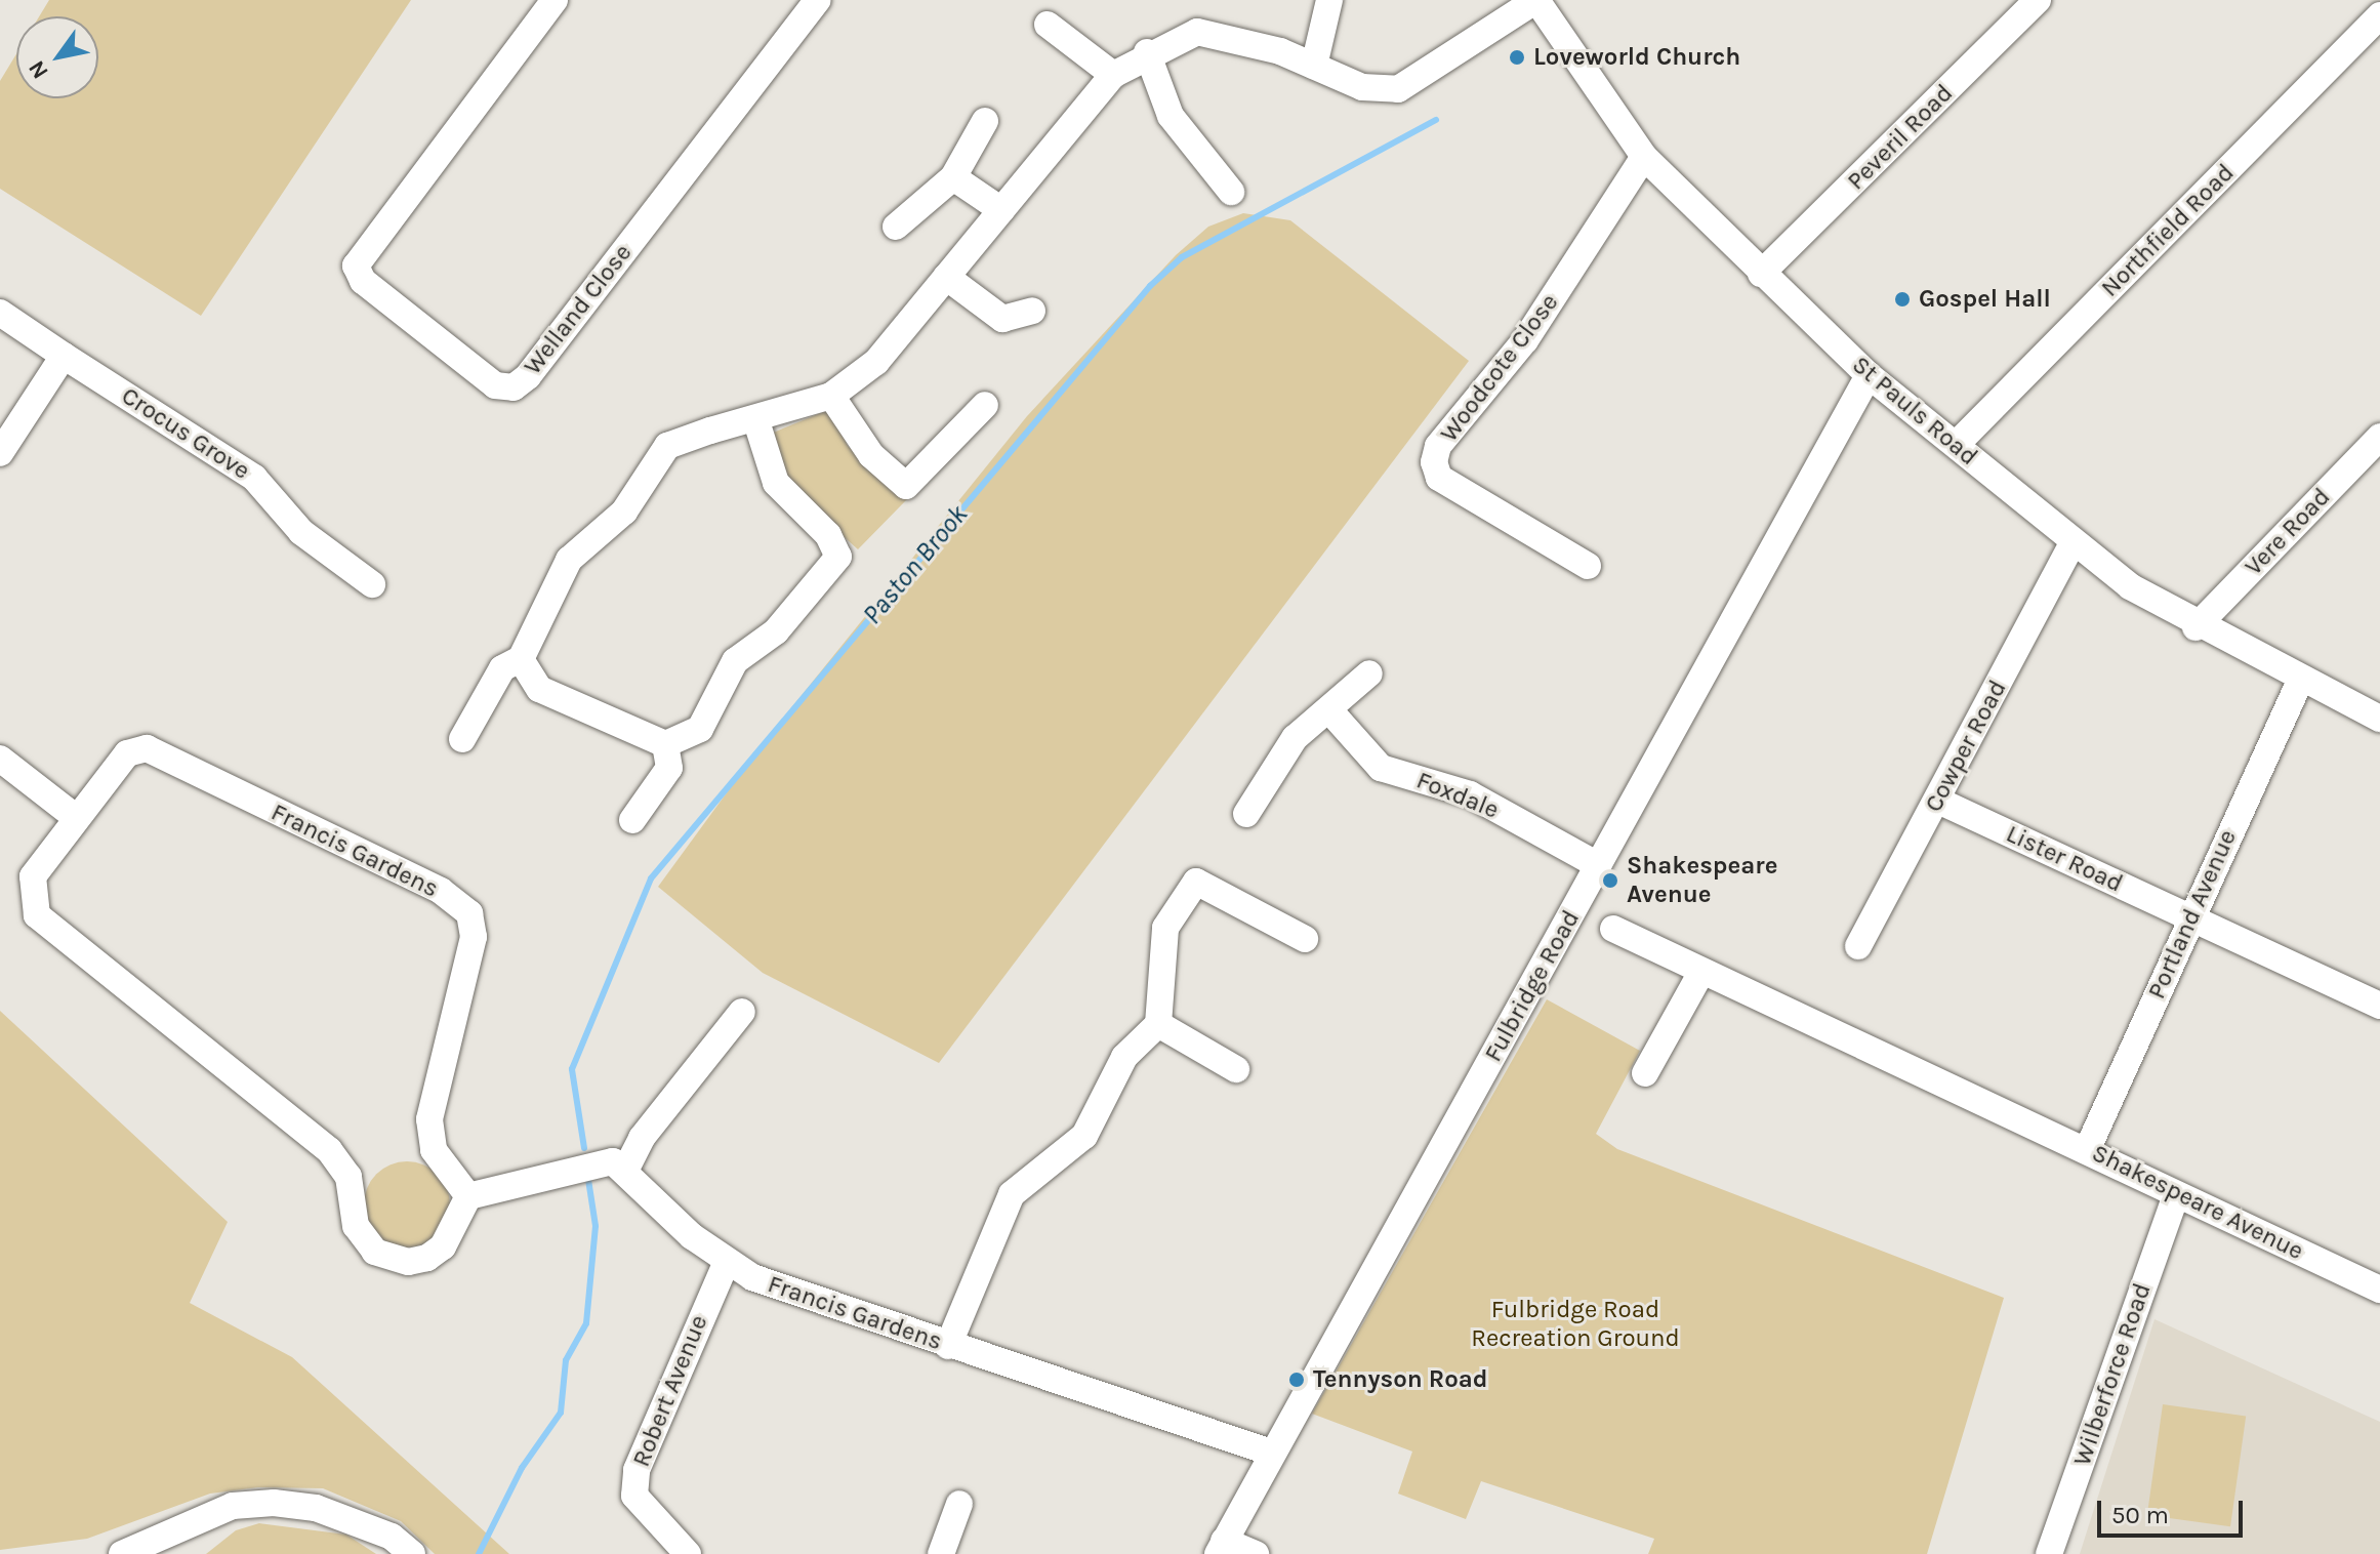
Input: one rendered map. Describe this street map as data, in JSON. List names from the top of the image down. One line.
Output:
{"streets":{"street":["Peveril Road","Northfield Road","Welland Close","Woodcote Close","St Pauls Road","Crocus Grove","Vere Road","Cowper Road","Foxdale","Francis Gardens","Lister Road","Portland Avenue","Fulbridge Road","Shakespeare Avenue","Wilberforce Road","Robert Avenue"]},"crossings":[["Peveril Road","St Pauls Road"],["Northfield Road","St Pauls Road"],["Woodcote Close","St Pauls Road"],["St Pauls Road","Vere Road"],["St Pauls Road","Cowper Road"],["St Pauls Road","Portland Avenue"],["St Pauls Road","Fulbridge Road"],["Cowper Road","Lister Road"],["Foxdale","Fulbridge Road"],["Francis Gardens","Fulbridge Road"],["Francis Gardens","Robert Avenue"],["Lister Road","Portland Avenue"],["Portland Avenue","Shakespeare Avenue"],["Shakespeare Avenue","Wilberforce Road"]],"water":["Paston Brook"],"parks":["Fulbridge Road Recreation Ground"],"places":["Loveworld Church","Gospel Hall","Shakespeare Avenue","Tennyson Road"],"scale_bar":"50 m","north":"bottom left"}
